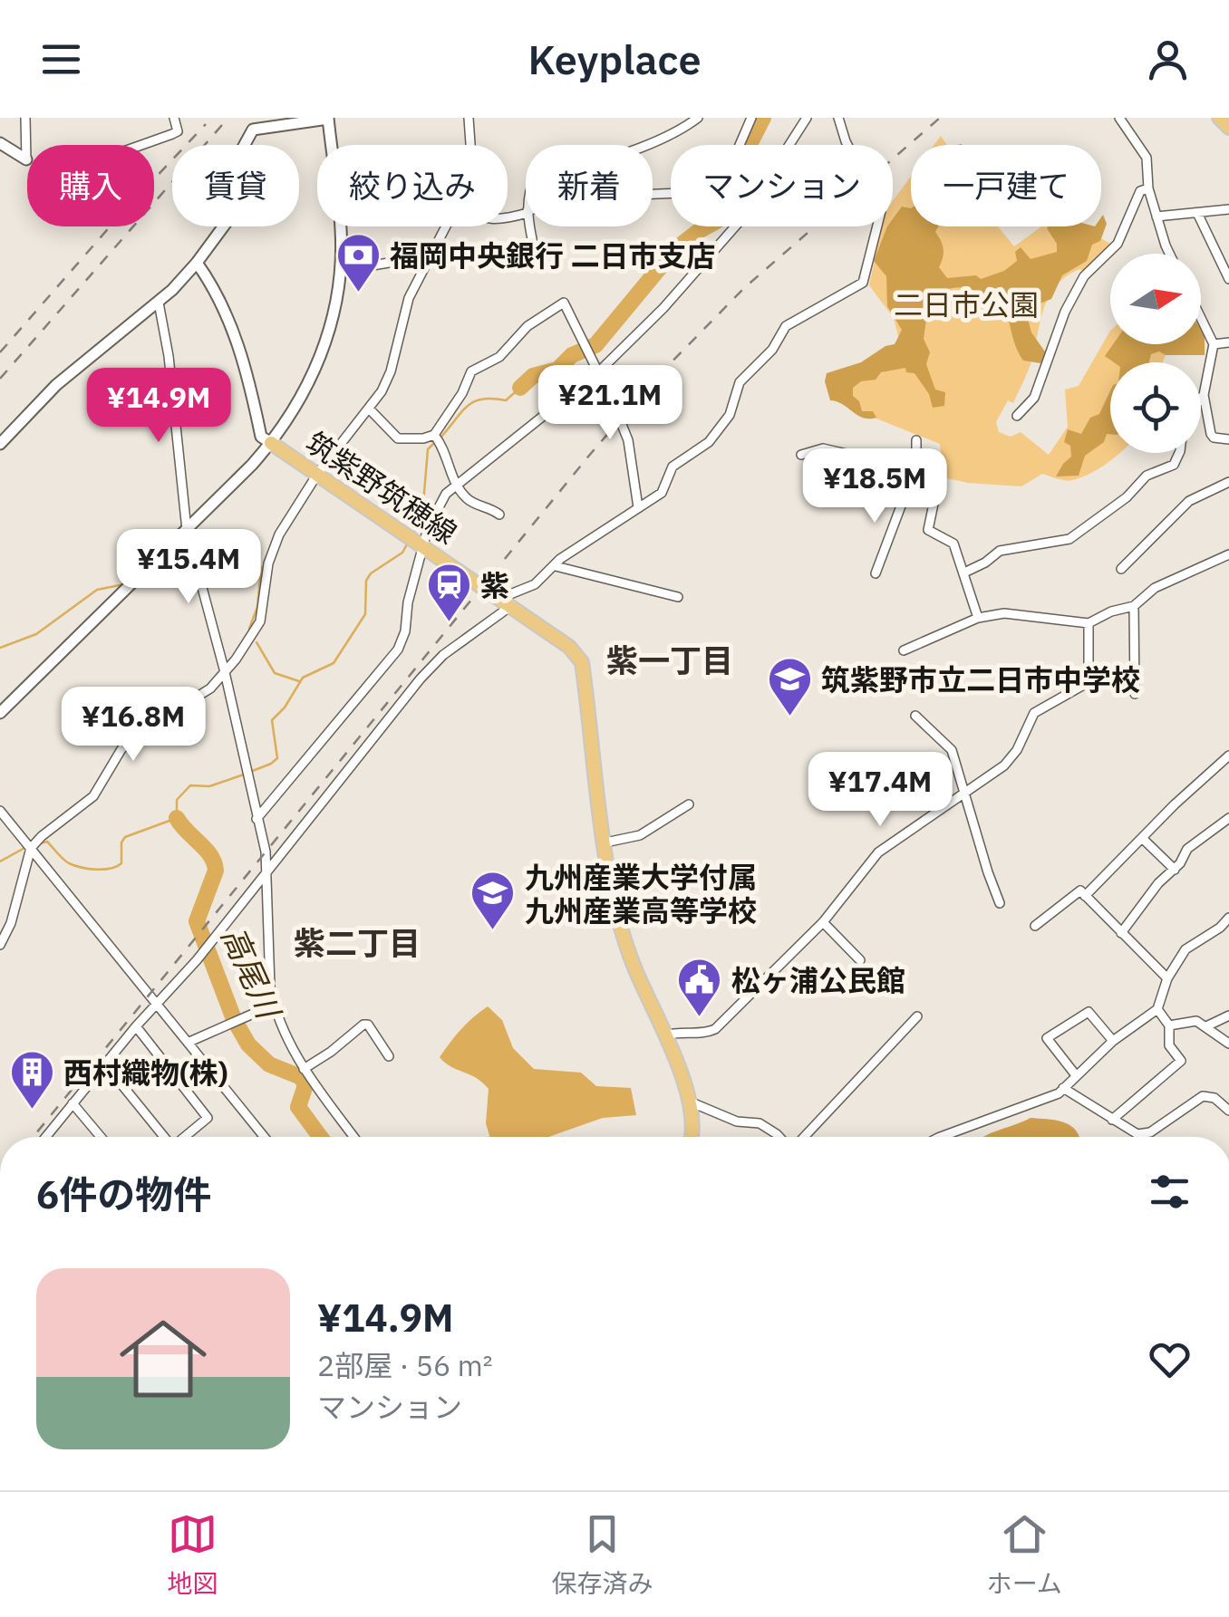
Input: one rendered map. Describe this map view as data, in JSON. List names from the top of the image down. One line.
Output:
{"streets":{"main road":["筑紫野筑穂線"]},"districts":["紫一丁目","紫二丁目"],"water":["高尾川"],"parks":["二日市公園"],"places":{"bank":["福岡中央銀行 二日市支店"],"station":["紫"],"school or university":["筑紫野市立二日市中学校","九州産業大学付属 九州産業高等学校"],"public building":["松ヶ浦公民館"],"building":["西村織物(株)"]},"north":"right","page":{"header":"Keyplace","chip":["購入","賃貸","絞り込み","新着","マンション","一戸建て"],"price":["¥21.1M","¥14.9M","¥18.5M","¥15.4M","¥16.8M","¥17.4M"],"heading":"6件の物件","list":[{"name":"¥14.9M","note":"2部屋 · 56 m² · マンション"}],"tabs":["地図","保存済み","ホーム"]}}
